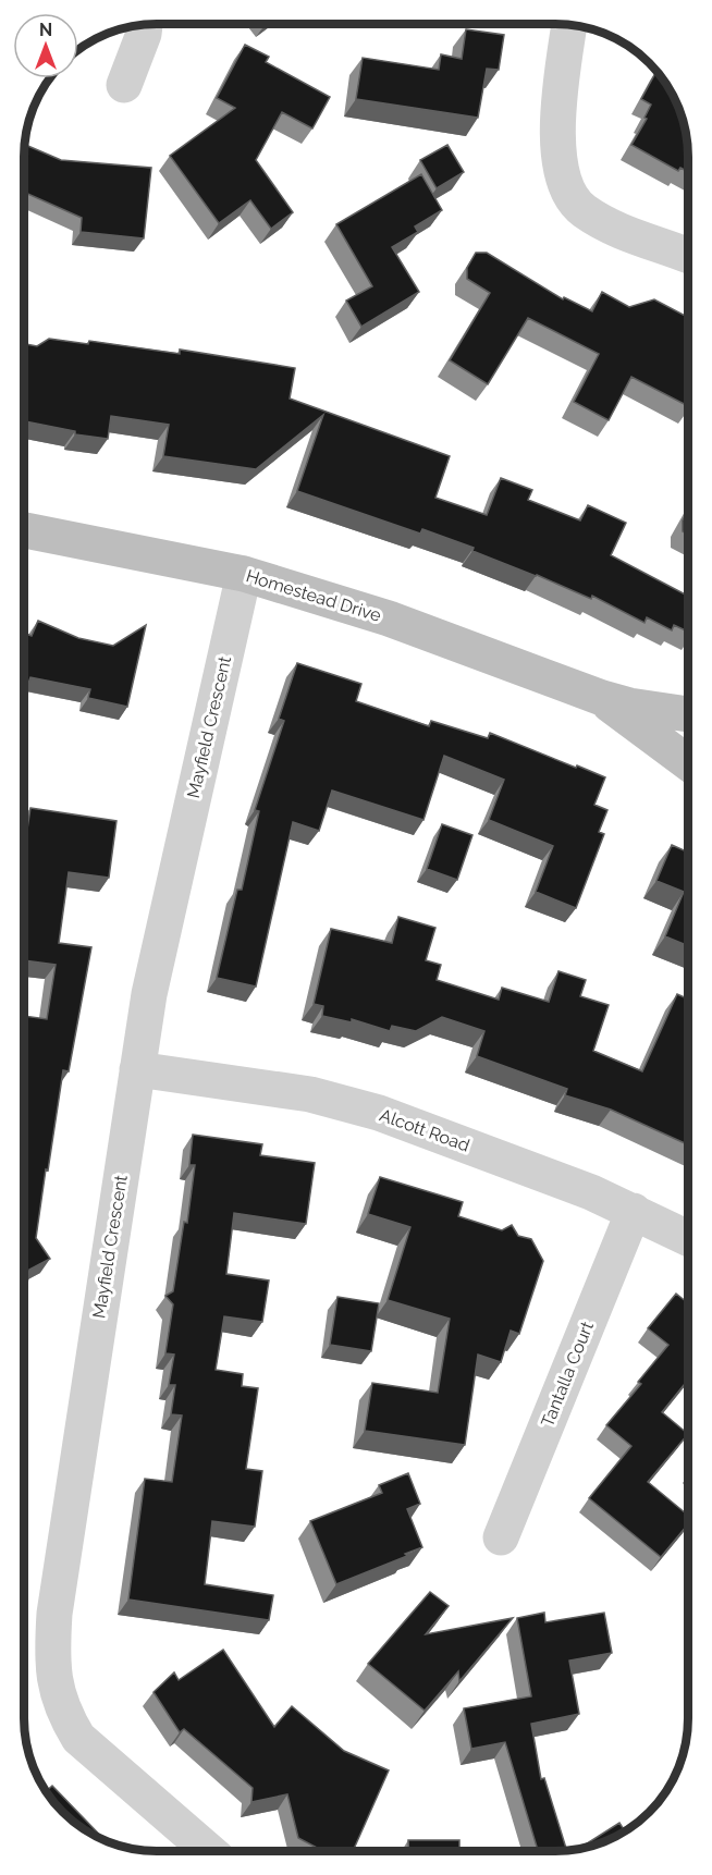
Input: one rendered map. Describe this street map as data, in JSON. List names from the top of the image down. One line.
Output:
{"streets":{"street":["Homestead Drive","Mayfield Crescent","Alcott Road","Tantalla Court"]},"crossings":[["Homestead Drive","Mayfield Crescent"],["Mayfield Crescent","Alcott Road"],["Alcott Road","Tantalla Court"]],"north":"top"}
